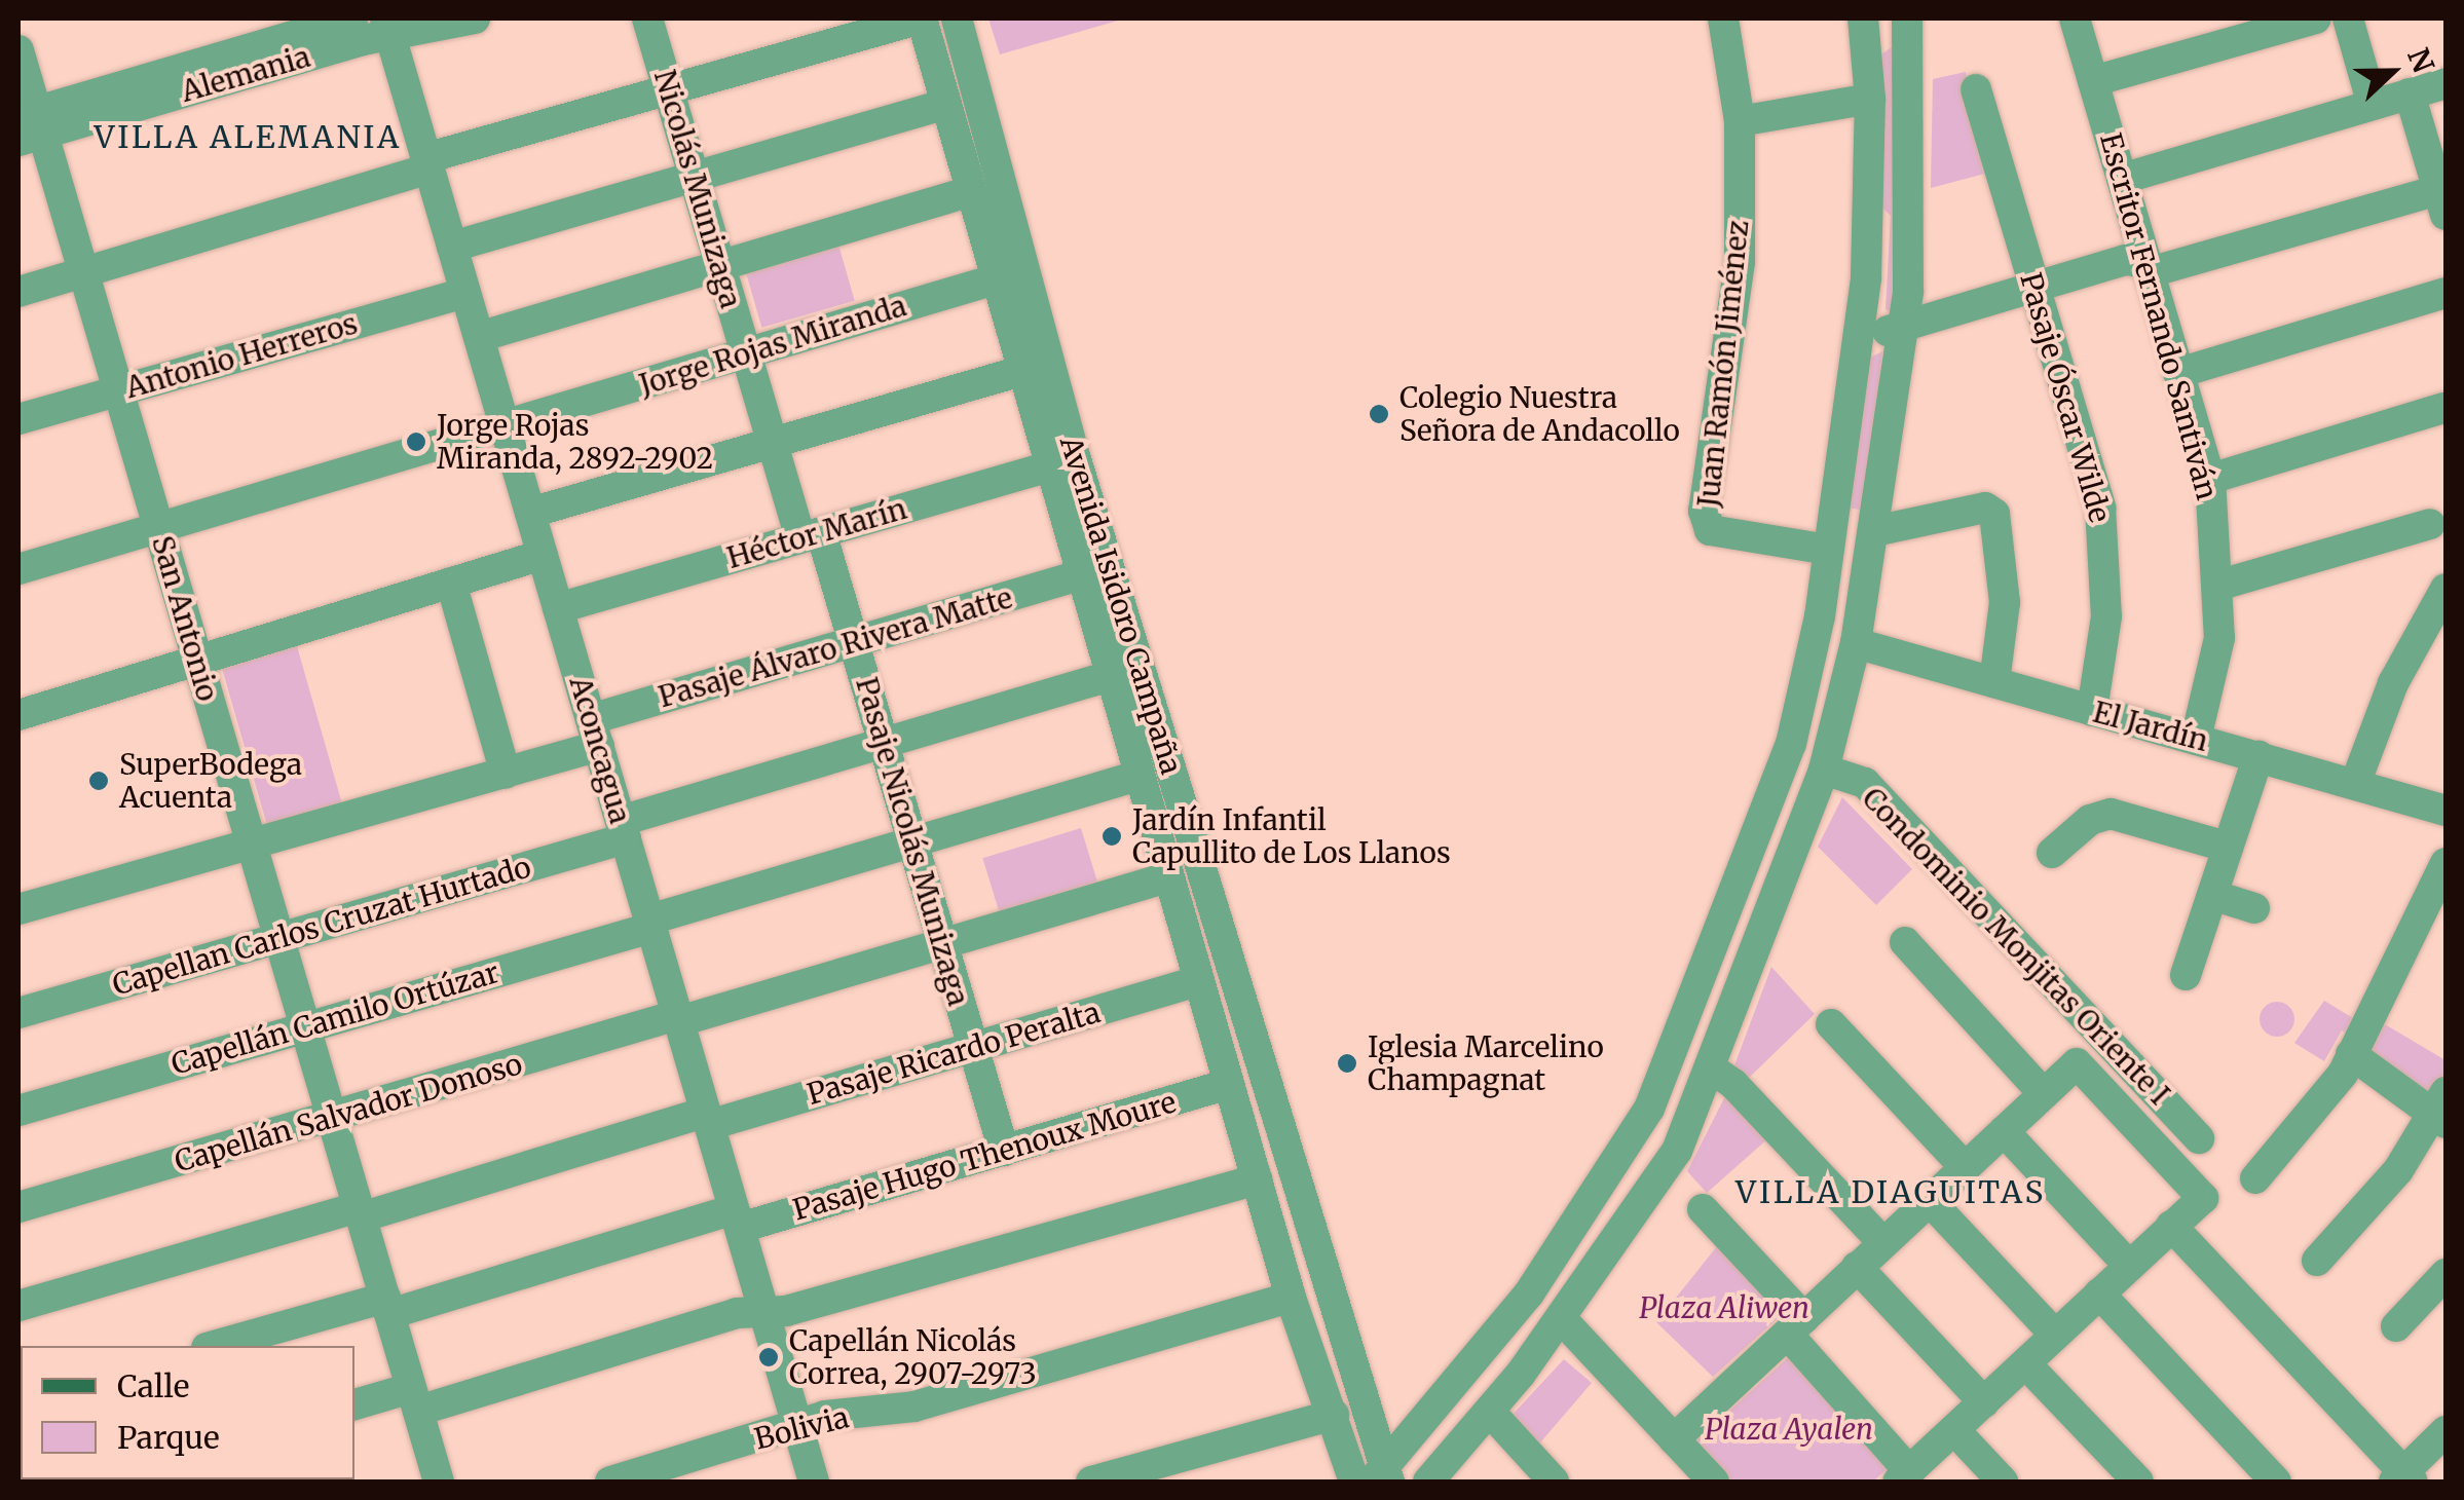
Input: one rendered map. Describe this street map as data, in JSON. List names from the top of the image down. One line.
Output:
{"streets":{"street":["Alemania","Nicolás Munizaga","Escritor Fernando Santiván","Jorge Rojas Miranda","Antonio Herreros","Juan Ramón Jiménez","Pasaje Óscar Wilde","Héctor Marín","Avenida Isidoro Campaña","San Antonio","Pasaje Álvaro Rivera Matte","El Jardín","Aconcagua","Pasaje Nicolás Munizaga","Capellan Carlos Cruzat Hurtado","Condominio Monjitas Oriente I","Capellán Camilo Ortúzar","Pasaje Ricardo Peralta","Capellán Salvador Donoso","Pasaje Hugo Thenoux Moure","Bolivia"]},"crossings":[["Alemania","San Antonio"],["Alemania","Aconcagua"],["Nicolás Munizaga","Jorge Rojas Miranda"],["Nicolás Munizaga","Héctor Marín"],["Nicolás Munizaga","Pasaje Nicolás Munizaga"],["Escritor Fernando Santiván","El Jardín"],["Jorge Rojas Miranda","Avenida Isidoro Campaña"],["Jorge Rojas Miranda","San Antonio"],["Jorge Rojas Miranda","Aconcagua"],["Antonio Herreros","San Antonio"],["Antonio Herreros","Aconcagua"],["Pasaje Óscar Wilde","El Jardín"],["Héctor Marín","Avenida Isidoro Campaña"],["Héctor Marín","Aconcagua"],["Héctor Marín","Pasaje Nicolás Munizaga"],["Avenida Isidoro Campaña","Pasaje Álvaro Rivera Matte"],["Avenida Isidoro Campaña","Capellan Carlos Cruzat Hurtado"],["Avenida Isidoro Campaña","Capellán Camilo Ortúzar"],["Avenida Isidoro Campaña","Pasaje Ricardo Peralta"],["Avenida Isidoro Campaña","Capellán Salvador Donoso"],["Avenida Isidoro Campaña","Pasaje Hugo Thenoux Moure"],["Avenida Isidoro Campaña","Bolivia"],["San Antonio","Pasaje Álvaro Rivera Matte"],["San Antonio","Capellan Carlos Cruzat Hurtado"],["San Antonio","Capellán Camilo Ortúzar"],["San Antonio","Pasaje Ricardo Peralta"],["San Antonio","Capellán Salvador Donoso"],["San Antonio","Pasaje Hugo Thenoux Moure"],["Pasaje Álvaro Rivera Matte","Aconcagua"],["Pasaje Álvaro Rivera Matte","Pasaje Nicolás Munizaga"],["Aconcagua","Capellan Carlos Cruzat Hurtado"],["Aconcagua","Capellán Camilo Ortúzar"],["Aconcagua","Pasaje Ricardo Peralta"],["Aconcagua","Capellán Salvador Donoso"],["Aconcagua","Pasaje Hugo Thenoux Moure"],["Aconcagua","Bolivia"],["Pasaje Nicolás Munizaga","Capellan Carlos Cruzat Hurtado"],["Pasaje Nicolás Munizaga","Capellán Camilo Ortúzar"],["Pasaje Nicolás Munizaga","Pasaje Ricardo Peralta"],["Pasaje Nicolás Munizaga","Capellán Salvador Donoso"],["Pasaje Nicolás Munizaga","Pasaje Hugo Thenoux Moure"]],"districts":["VILLA ALEMANIA","VILLA DIAGUITAS"],"parks":["Plaza Aliwen","Plaza Ayalen"],"places":["Colegio Nuestra Señora de Andacollo","Jorge Rojas Miranda, 2892-2902","SuperBodega Acuenta","Jardín Infantil Capullito de Los Llanos","Iglesia Marcelino Champagnat","Capellán Nicolás Correa, 2907-2973"],"legend":["Calle","Parque"],"north":"right"}
